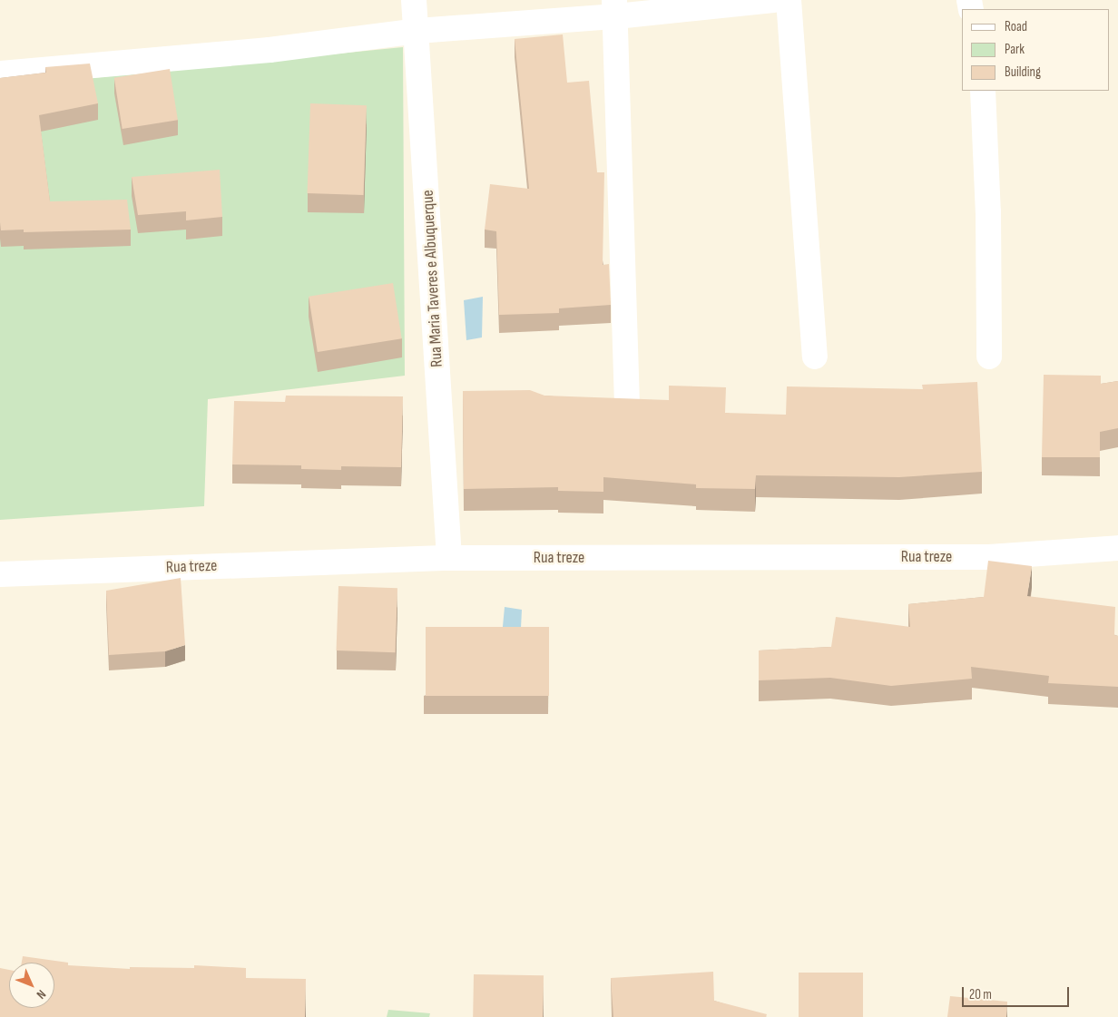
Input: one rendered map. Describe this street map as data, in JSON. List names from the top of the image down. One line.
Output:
{"streets":{"street":["Rua Maria Taveres e Albuquerque","Rua treze"]},"crossings":[["Rua Maria Taveres e Albuquerque","Rua treze"]],"legend":["Road","Park","Building"],"scale_bar":"20 m","north":"bottom right"}
